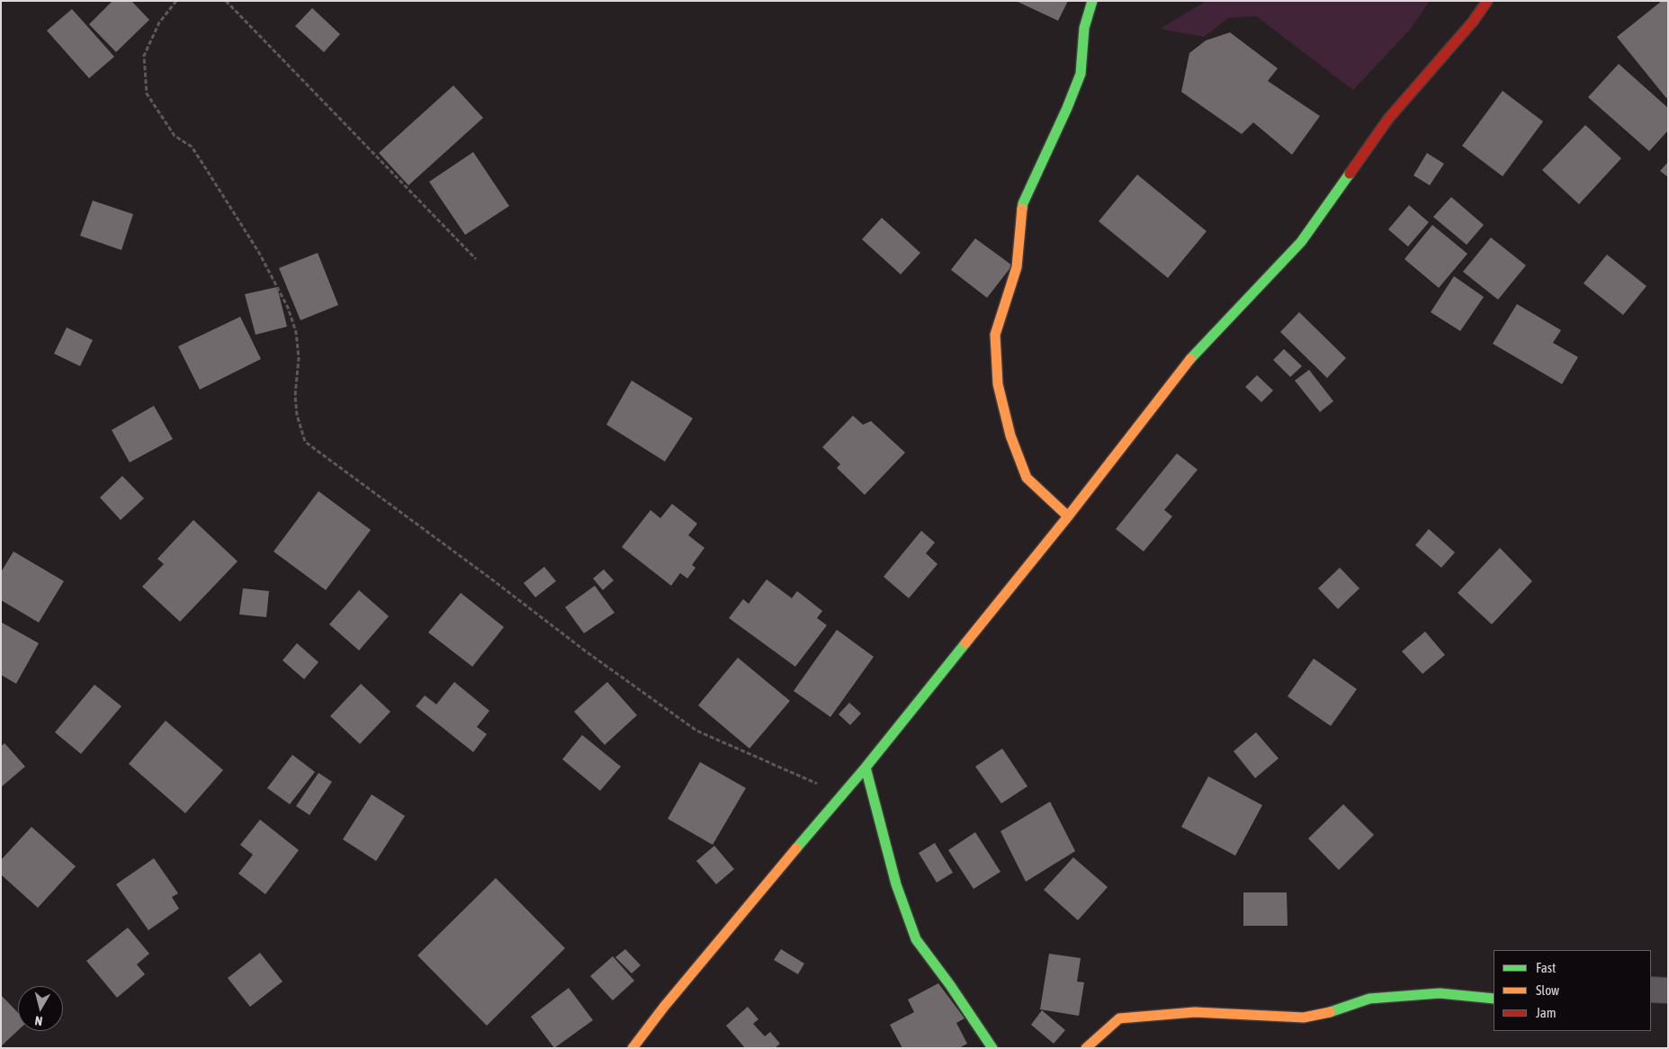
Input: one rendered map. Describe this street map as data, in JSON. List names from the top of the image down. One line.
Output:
{"legend":["Fast","Slow","Jam"],"north":"bottom"}
